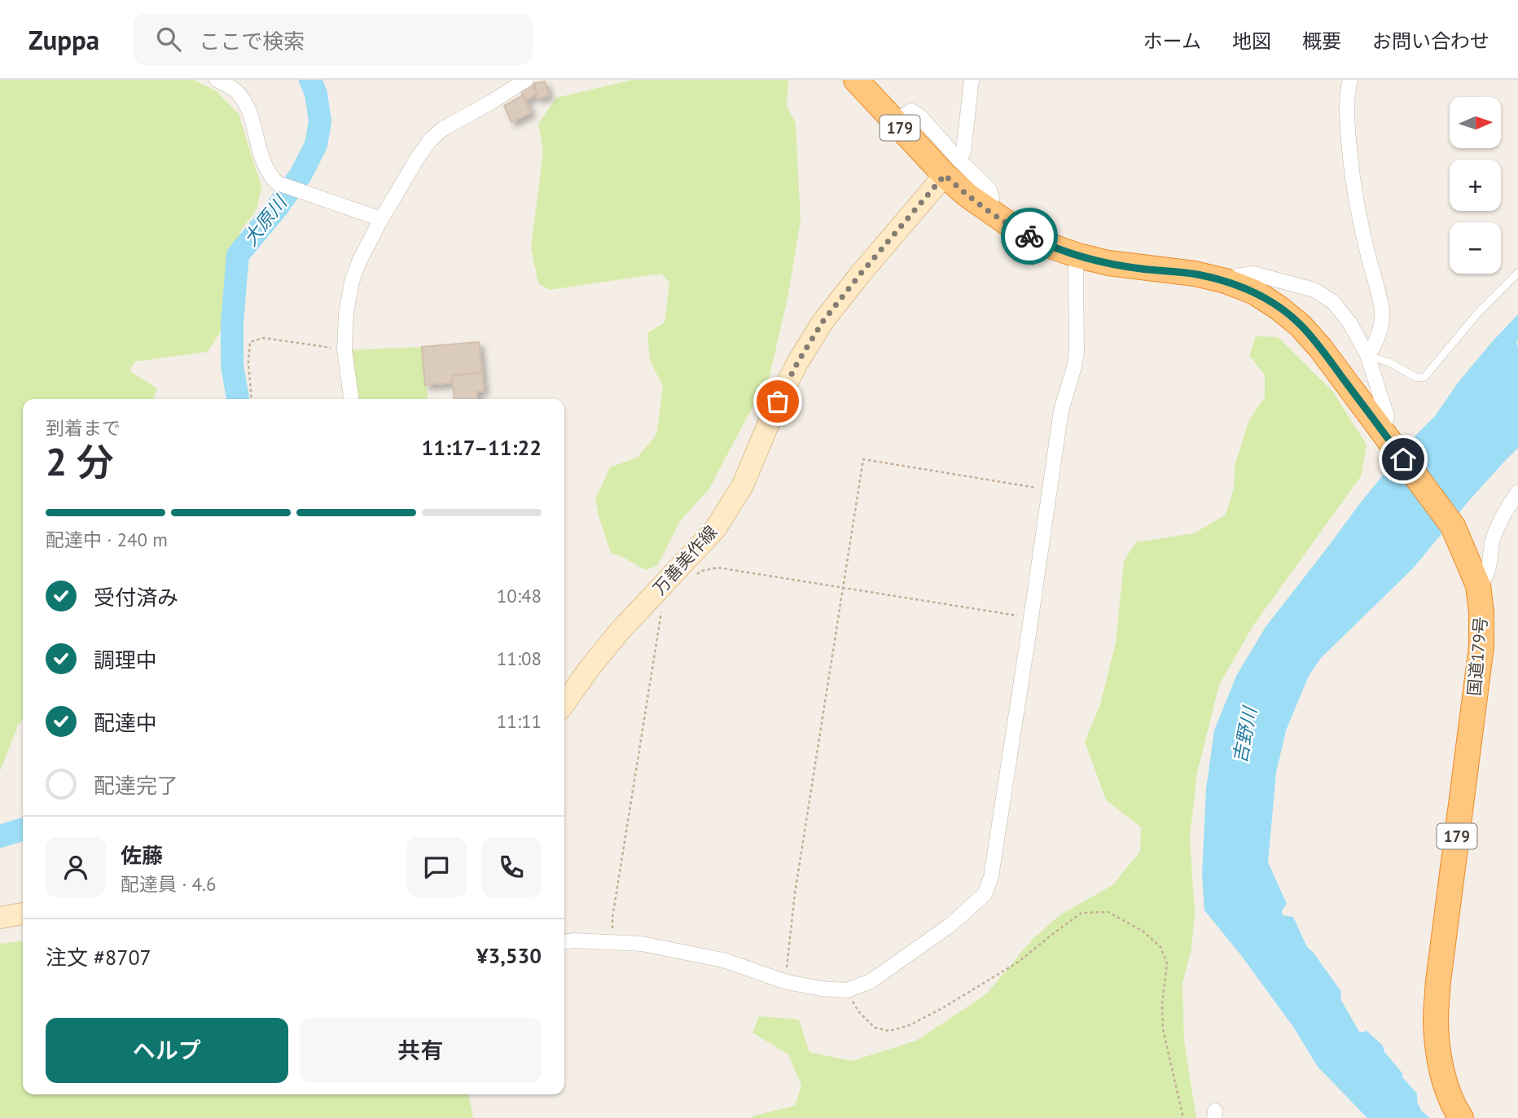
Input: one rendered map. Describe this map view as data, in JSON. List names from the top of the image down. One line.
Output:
{"streets":{"highway":["179","国道179号"],"main road":["万善美作線"]},"crossings":[["万善美作線","国道179号"]],"water":["大原川","吉野川"],"north":"right","page":{"header":"Zuppa","search":"ここで検索","nav":["ホーム","地図","概要","お問い合わせ"],"map_buttons":["+","−"],"heading":["2 分","到着まで","11:17–11:22"],"panel":["佐藤","配達員 · 4.6","注文 #8707","¥3,530"],"bar":"配達中 · 240 m","list":[["受付済み","10:48"],["調理中","11:08"],["配達中","11:11"],"配達完了"],"buttons":["ヘルプ","共有"]}}
